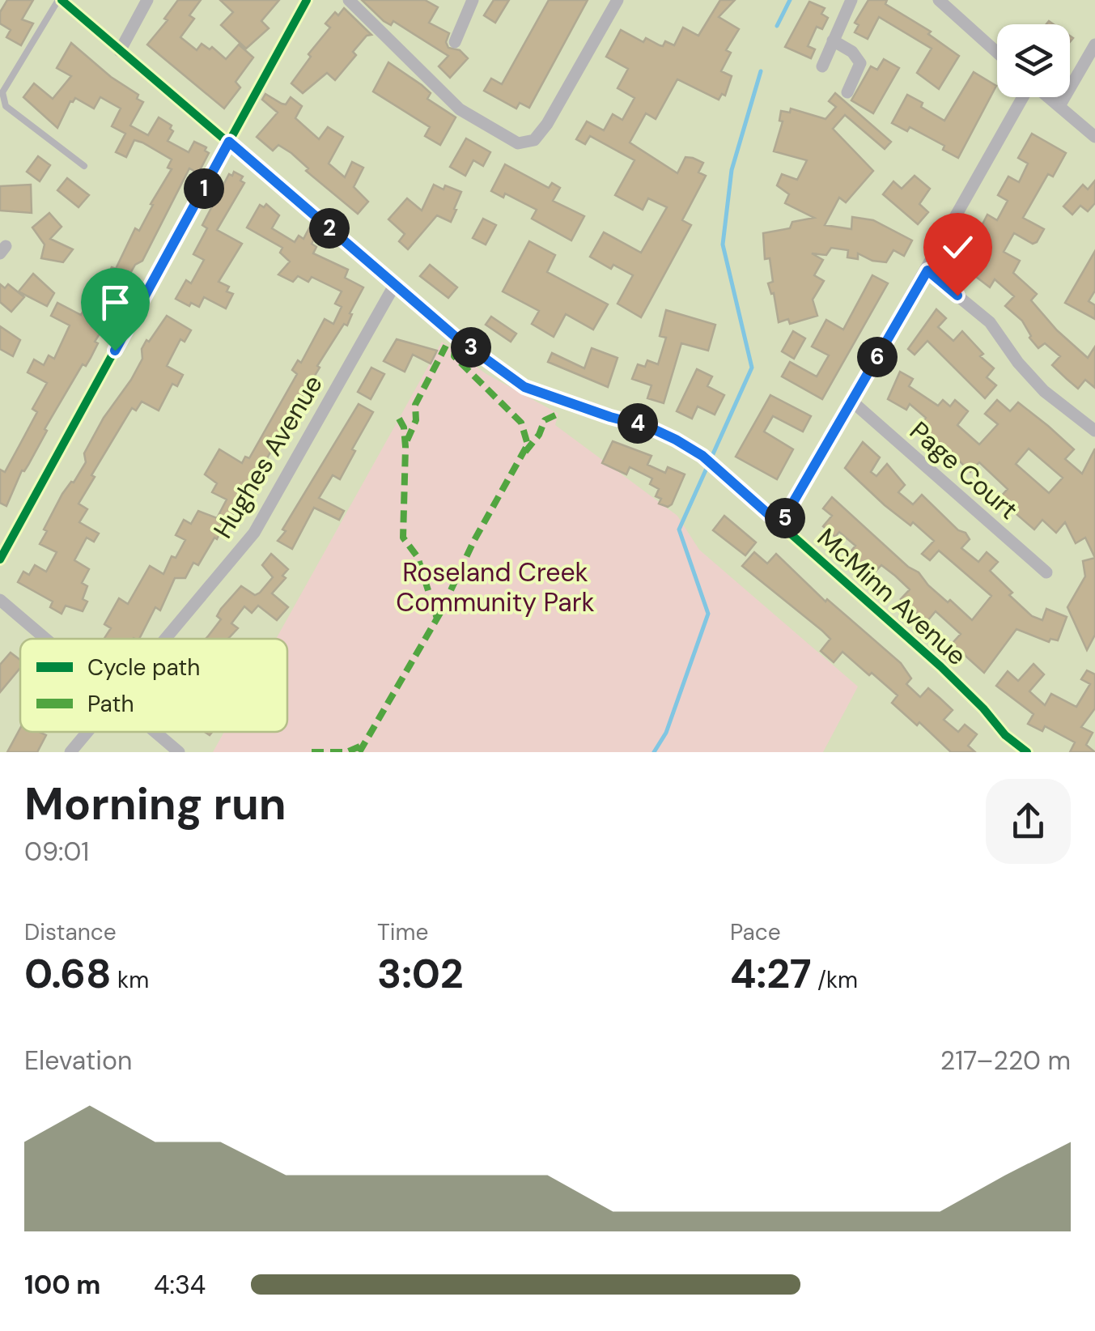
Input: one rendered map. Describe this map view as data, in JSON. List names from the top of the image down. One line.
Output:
{"streets":{"street":["Hughes Avenue","Page Court","McMinn Avenue"]},"crossings":[["Hughes Avenue","McMinn Avenue"]],"parks":["Roseland Creek Community Park"],"legend":["Cycle path","Path"],"page":{"pins":["1","2","3","6","4","5"],"heading":["Morning run","09:01"],"stats":[["Distance","0.68 km"],["Time","3:02"],["Pace","4:27 /km"]],"chart":["Elevation","217–220 m"],"list":[{"name":"100 m","note":"4:34"}]}}
